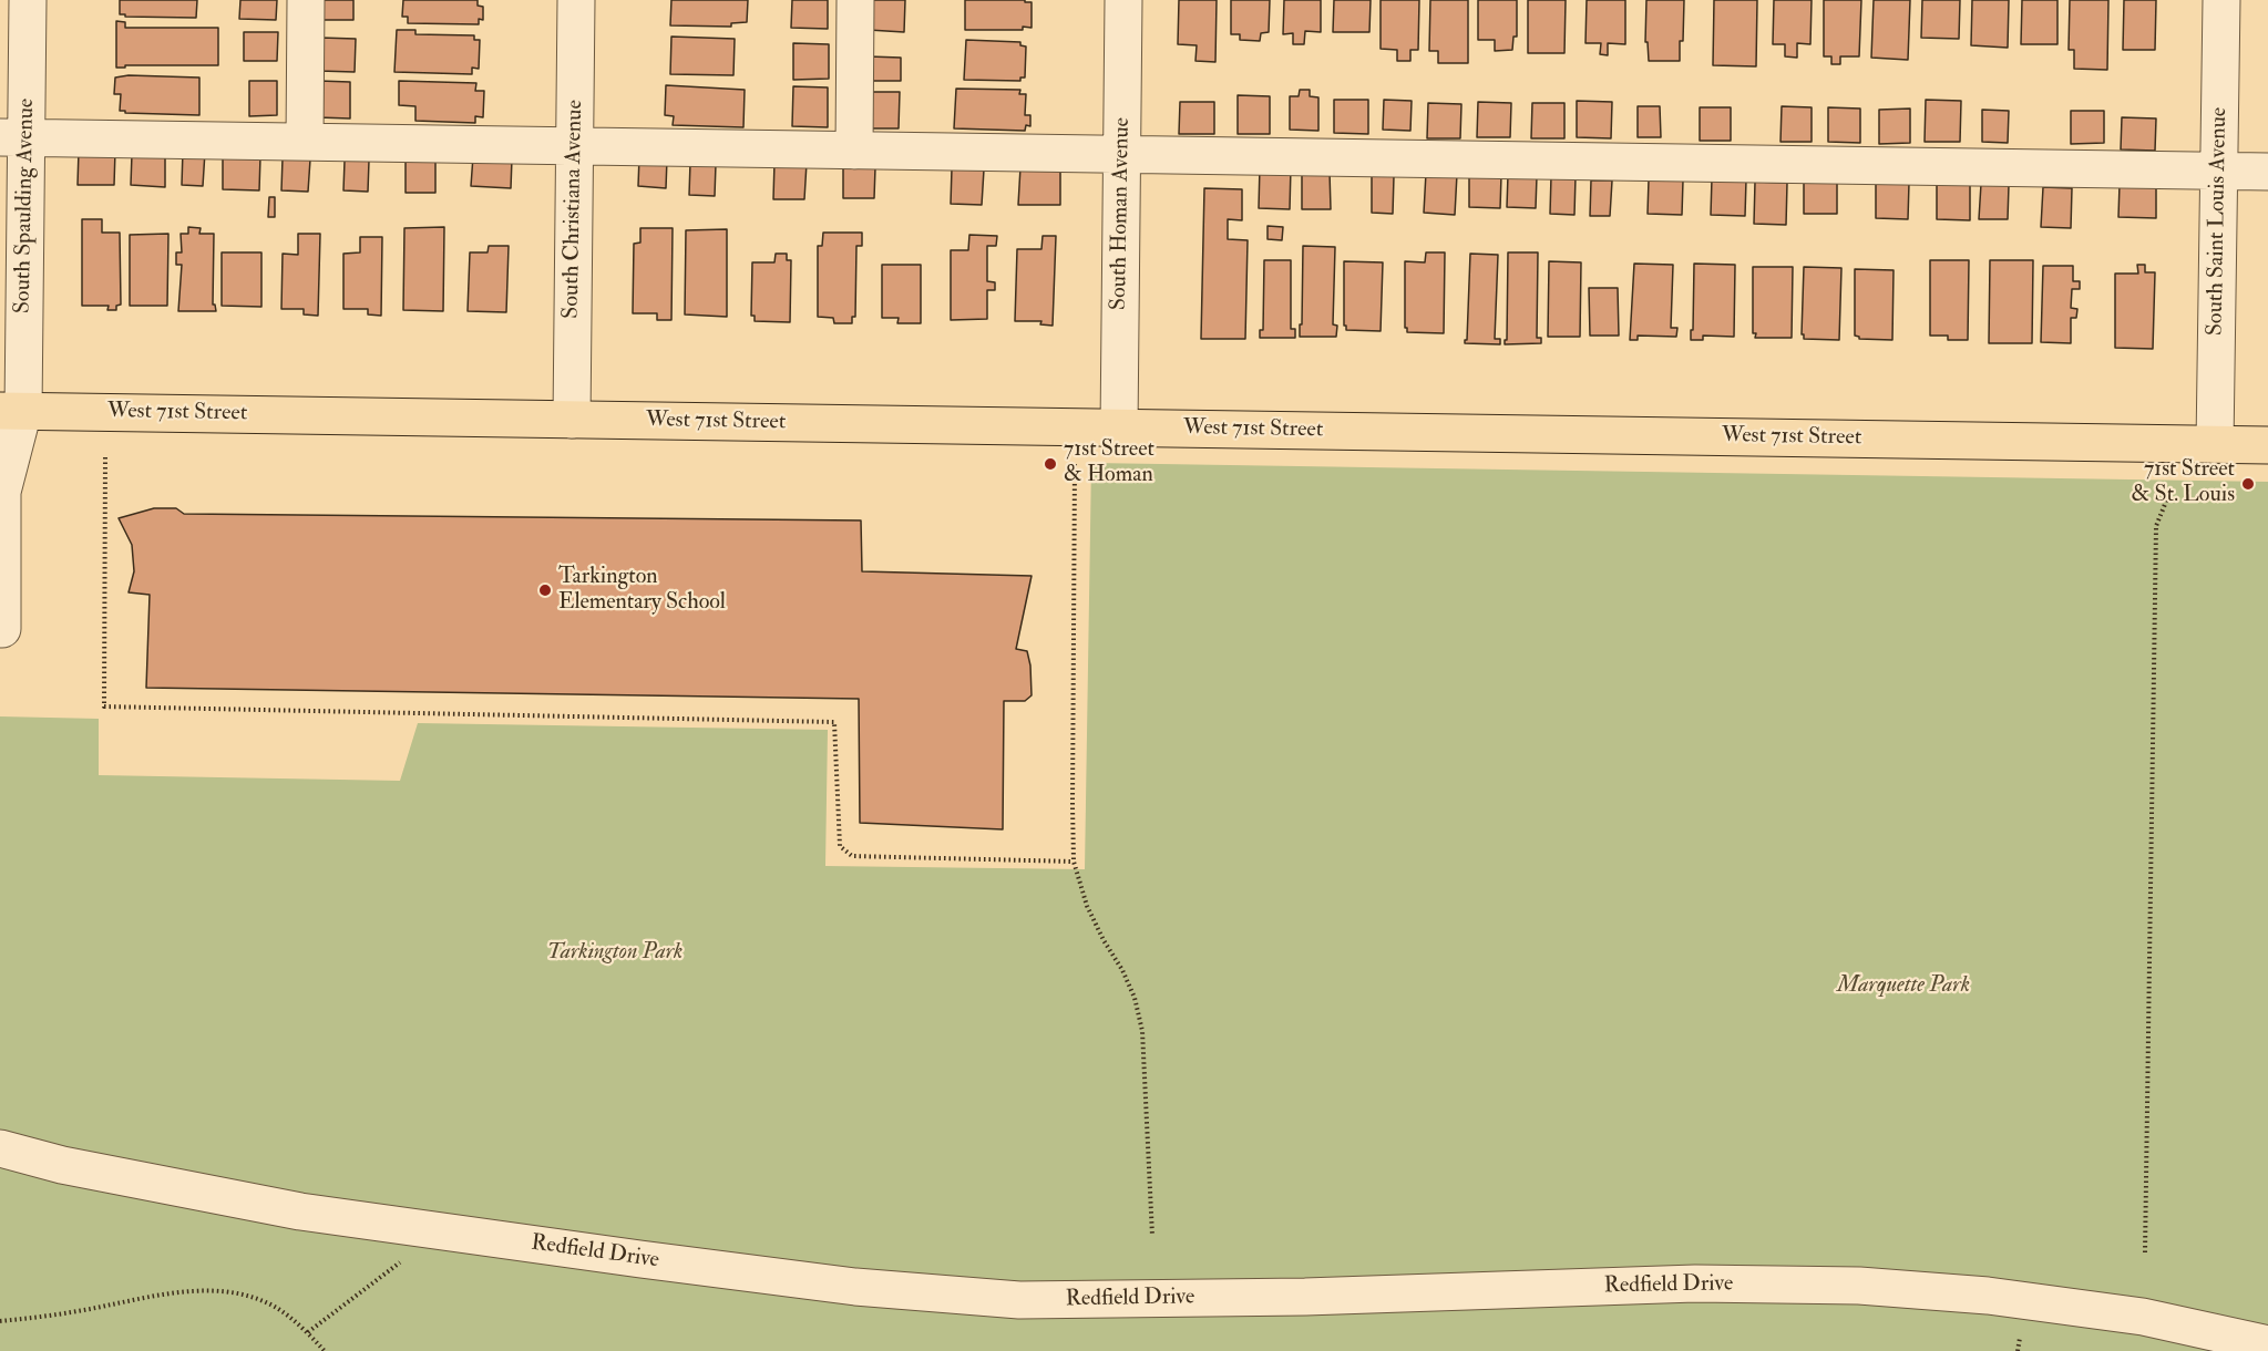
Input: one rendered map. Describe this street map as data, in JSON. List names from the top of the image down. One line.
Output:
{"streets":{"main road":["West 71st Street"],"street":["South Spaulding Avenue","South Christiana Avenue","South Homan Avenue","South Saint Louis Avenue","Redfield Drive"]},"crossings":[["South Spaulding Avenue","West 71st Street"],["South Christiana Avenue","West 71st Street"],["South Homan Avenue","West 71st Street"],["South Saint Louis Avenue","West 71st Street"]],"parks":["Tarkington Park","Marquette Park"],"places":["71st Street & Homan","71st Street & St. Louis","Tarkington Elementary School"]}
